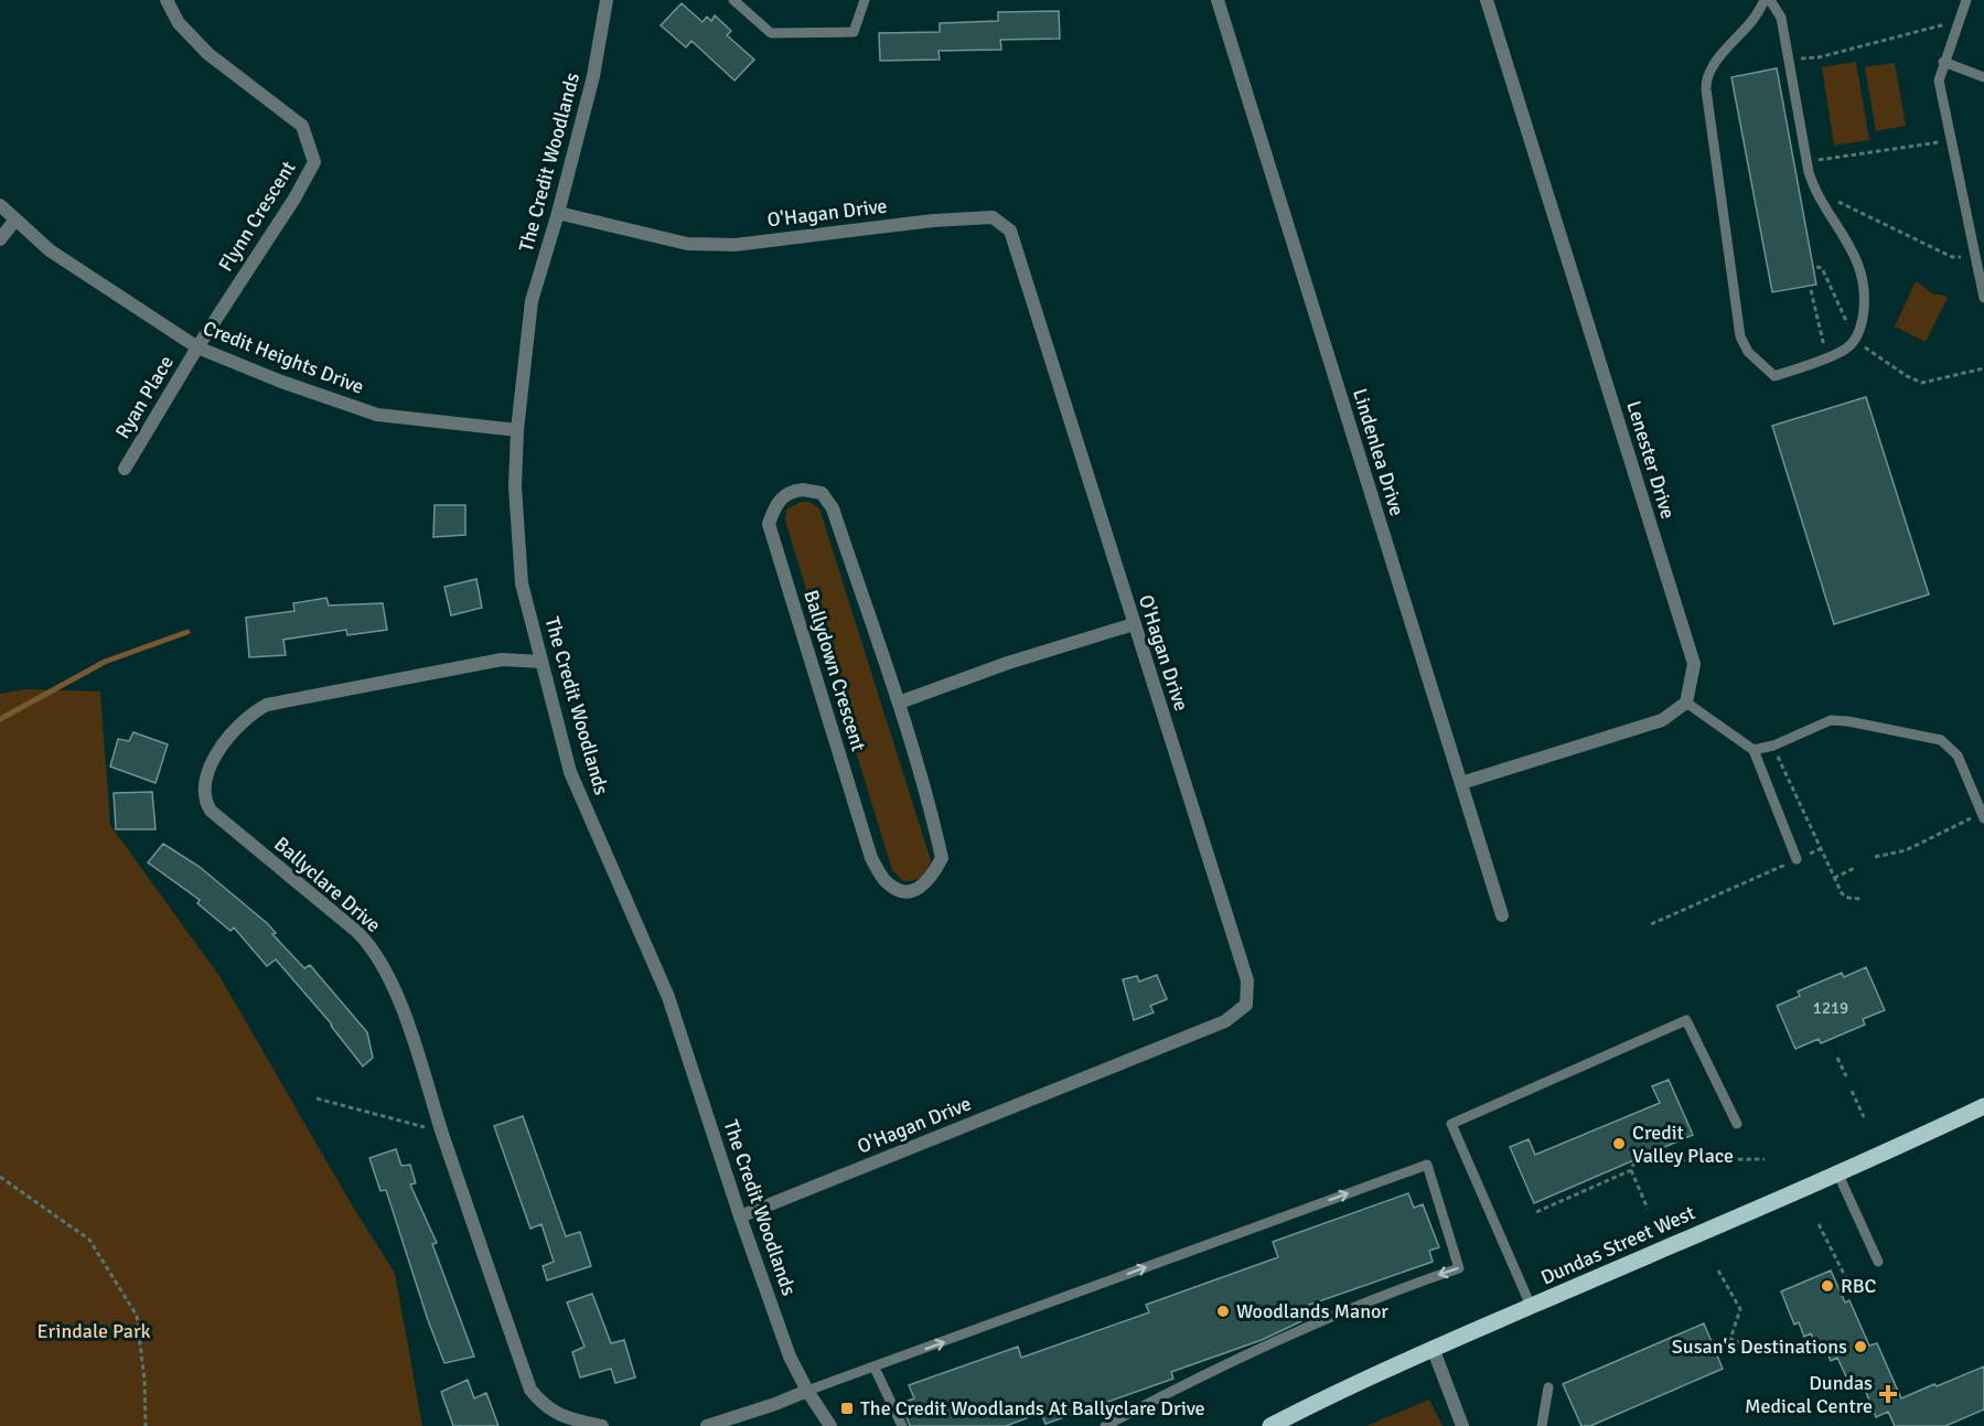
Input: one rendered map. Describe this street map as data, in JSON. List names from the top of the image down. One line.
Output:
{"streets":{"main road":["Dundas Street West"],"street":["The Credit Woodlands","O'Hagan Drive","Flynn Crescent","Credit Heights Drive","Ryan Place","Lindenlea Drive","Lenester Drive","Ballydown Crescent","Ballyclare Drive"]},"crossings":[["The Credit Woodlands","O'Hagan Drive"],["The Credit Woodlands","Credit Heights Drive"],["The Credit Woodlands","Ballyclare Drive"],["Flynn Crescent","Credit Heights Drive"],["Flynn Crescent","Ryan Place"],["Credit Heights Drive","Ryan Place"]],"parks":["Erindale Park"],"places":{"other":["Credit Valley Place","RBC","Woodlands Manor","Susan's Destinations"],"health":["Dundas Medical Centre"],"transit":["The Credit Woodlands At Ballyclare Drive"]},"house_numbers":["1219"]}
